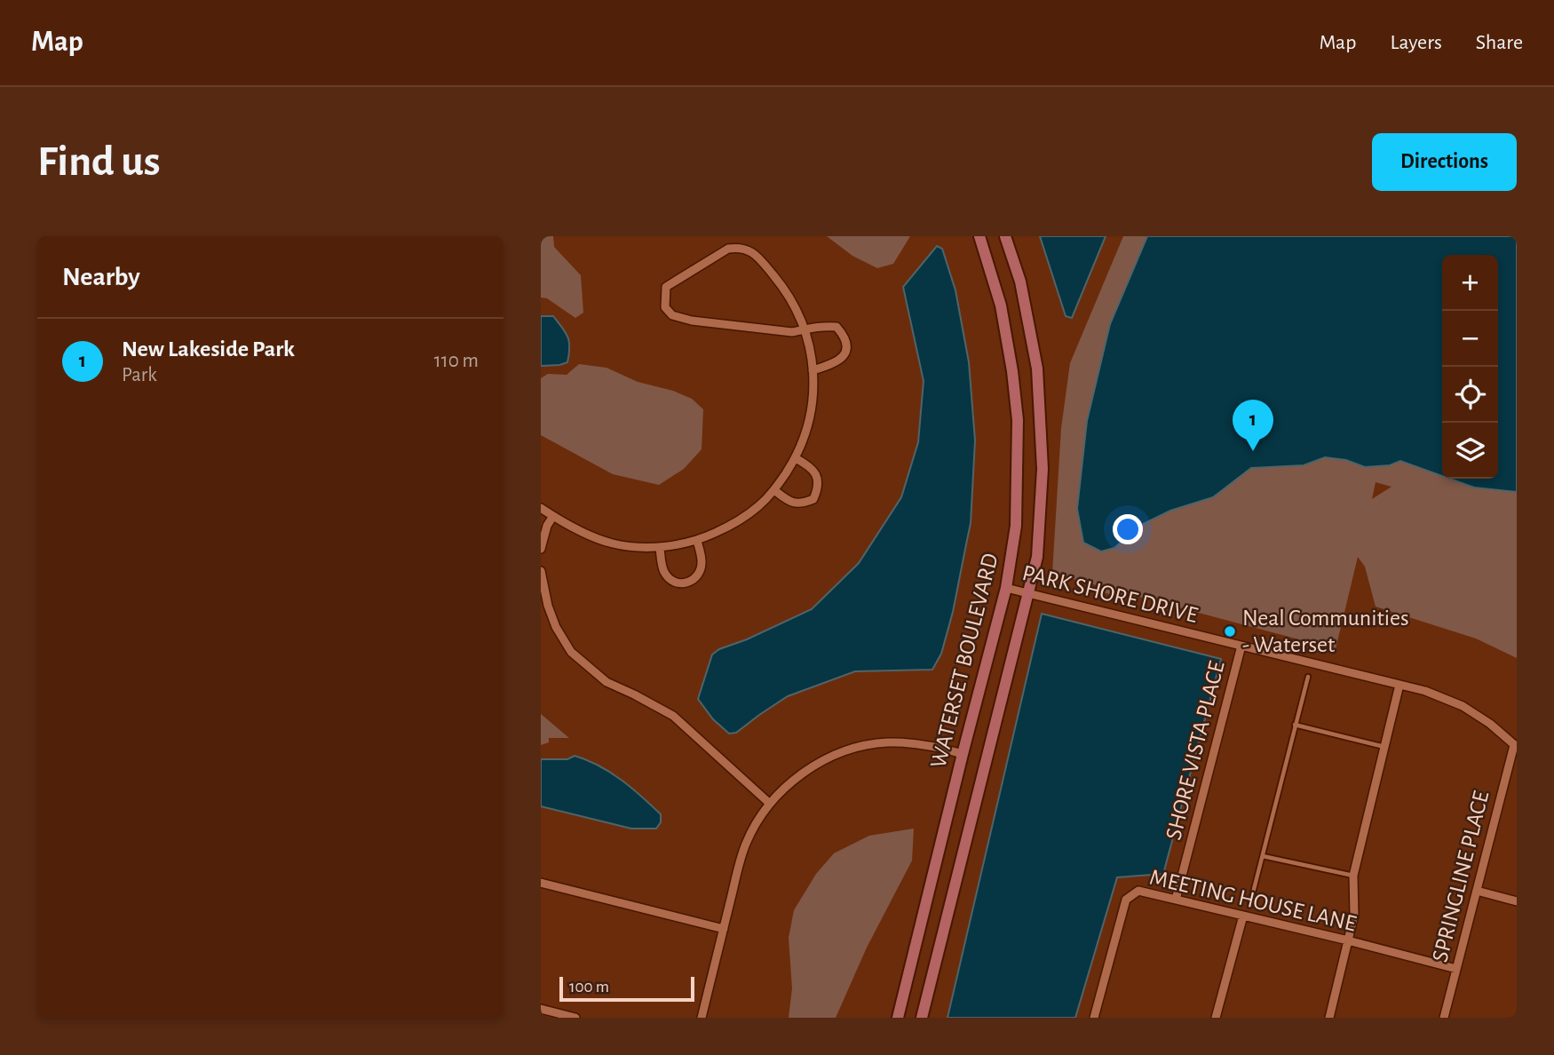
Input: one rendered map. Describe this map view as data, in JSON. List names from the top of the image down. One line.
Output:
{"streets":{"street":["PARK SHORE DRIVE","WATERSET BOULEVARD","SHORE VISTA PLACE","SPRINGLINE PLACE","MEETING HOUSE LANE"]},"crossings":[["PARK SHORE DRIVE","WATERSET BOULEVARD"],["PARK SHORE DRIVE","SHORE VISTA PLACE"],["PARK SHORE DRIVE","SPRINGLINE PLACE"],["SHORE VISTA PLACE","MEETING HOUSE LANE"],["SPRINGLINE PLACE","MEETING HOUSE LANE"]],"places":["Neal Communities - Waterset"],"scale_bar":"100 m","page":{"header":"Map","nav":["Map","Layers","Share"],"buttons":"Directions","title":"Find us","heading":"Nearby","map_buttons":["+","−"],"list":[{"mark":"1","name":"New Lakeside Park","note":"Park","value":"110 m"}],"pins":"1","scale":"100 m"}}
